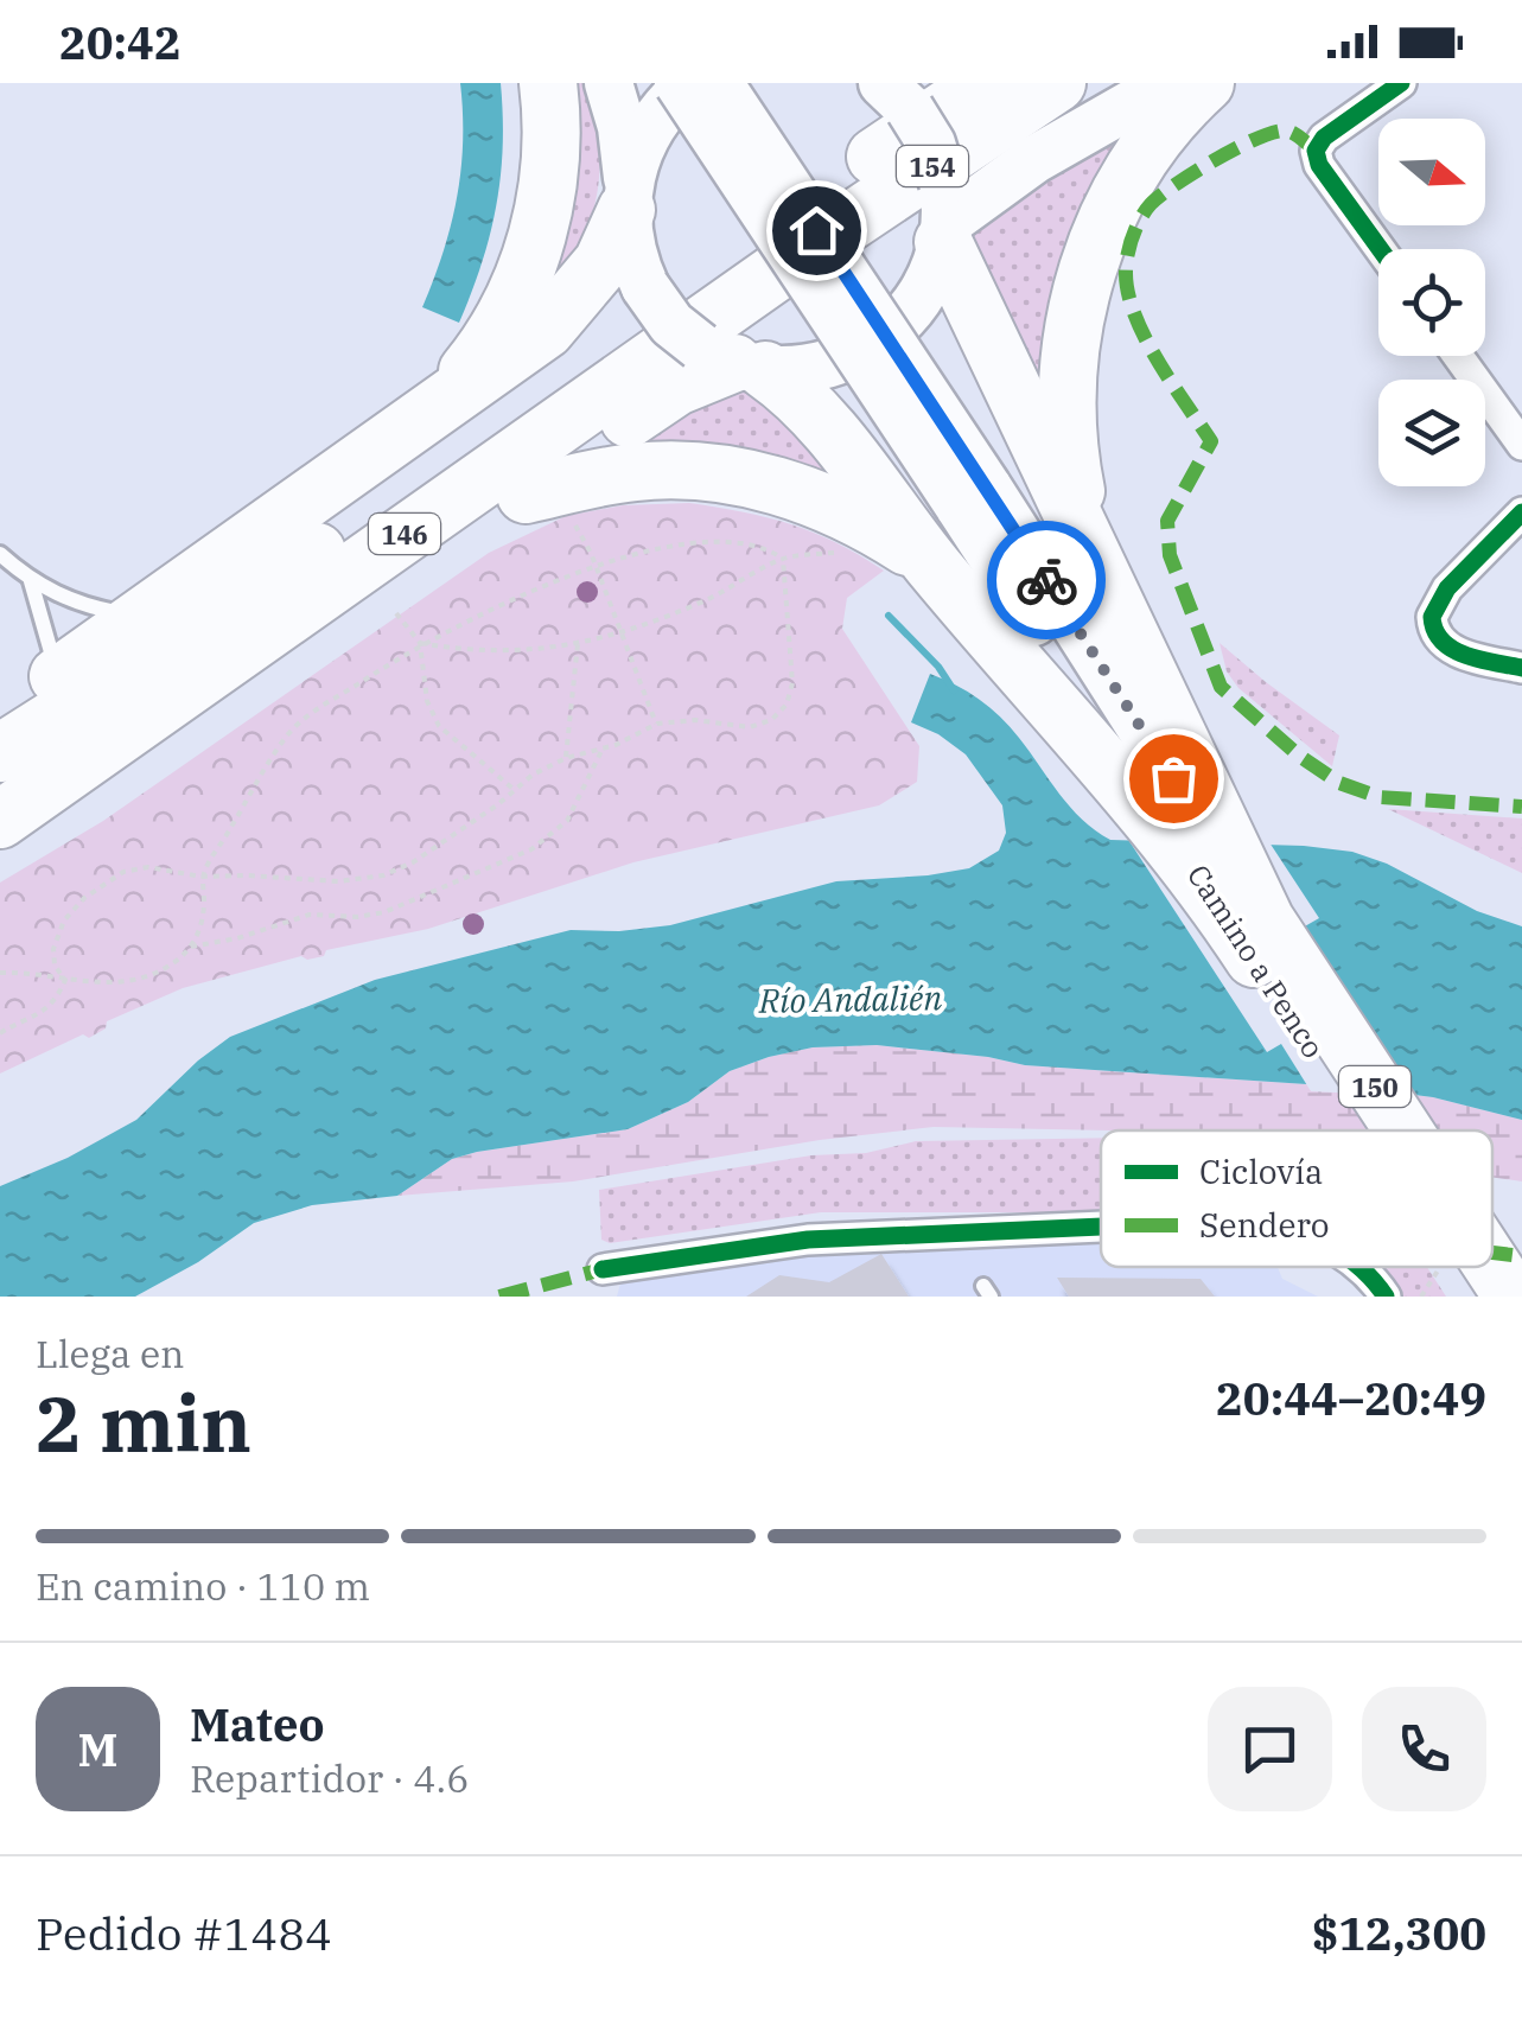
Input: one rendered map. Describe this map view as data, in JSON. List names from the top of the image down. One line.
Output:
{"streets":{"highway":["154","146","Camino a Penco","150"]},"crossings":[["154","146"]],"water":["Río Andalién"],"legend":["Ciclovía","Sendero"],"north":"right","page":{"status":"20:42","heading":["2 min","Llega en","20:44–20:49"],"panel":["Mateo","Repartidor · 4.6","Pedido #1484","$12,300"],"bar":"En camino · 110 m","round":"M"}}
